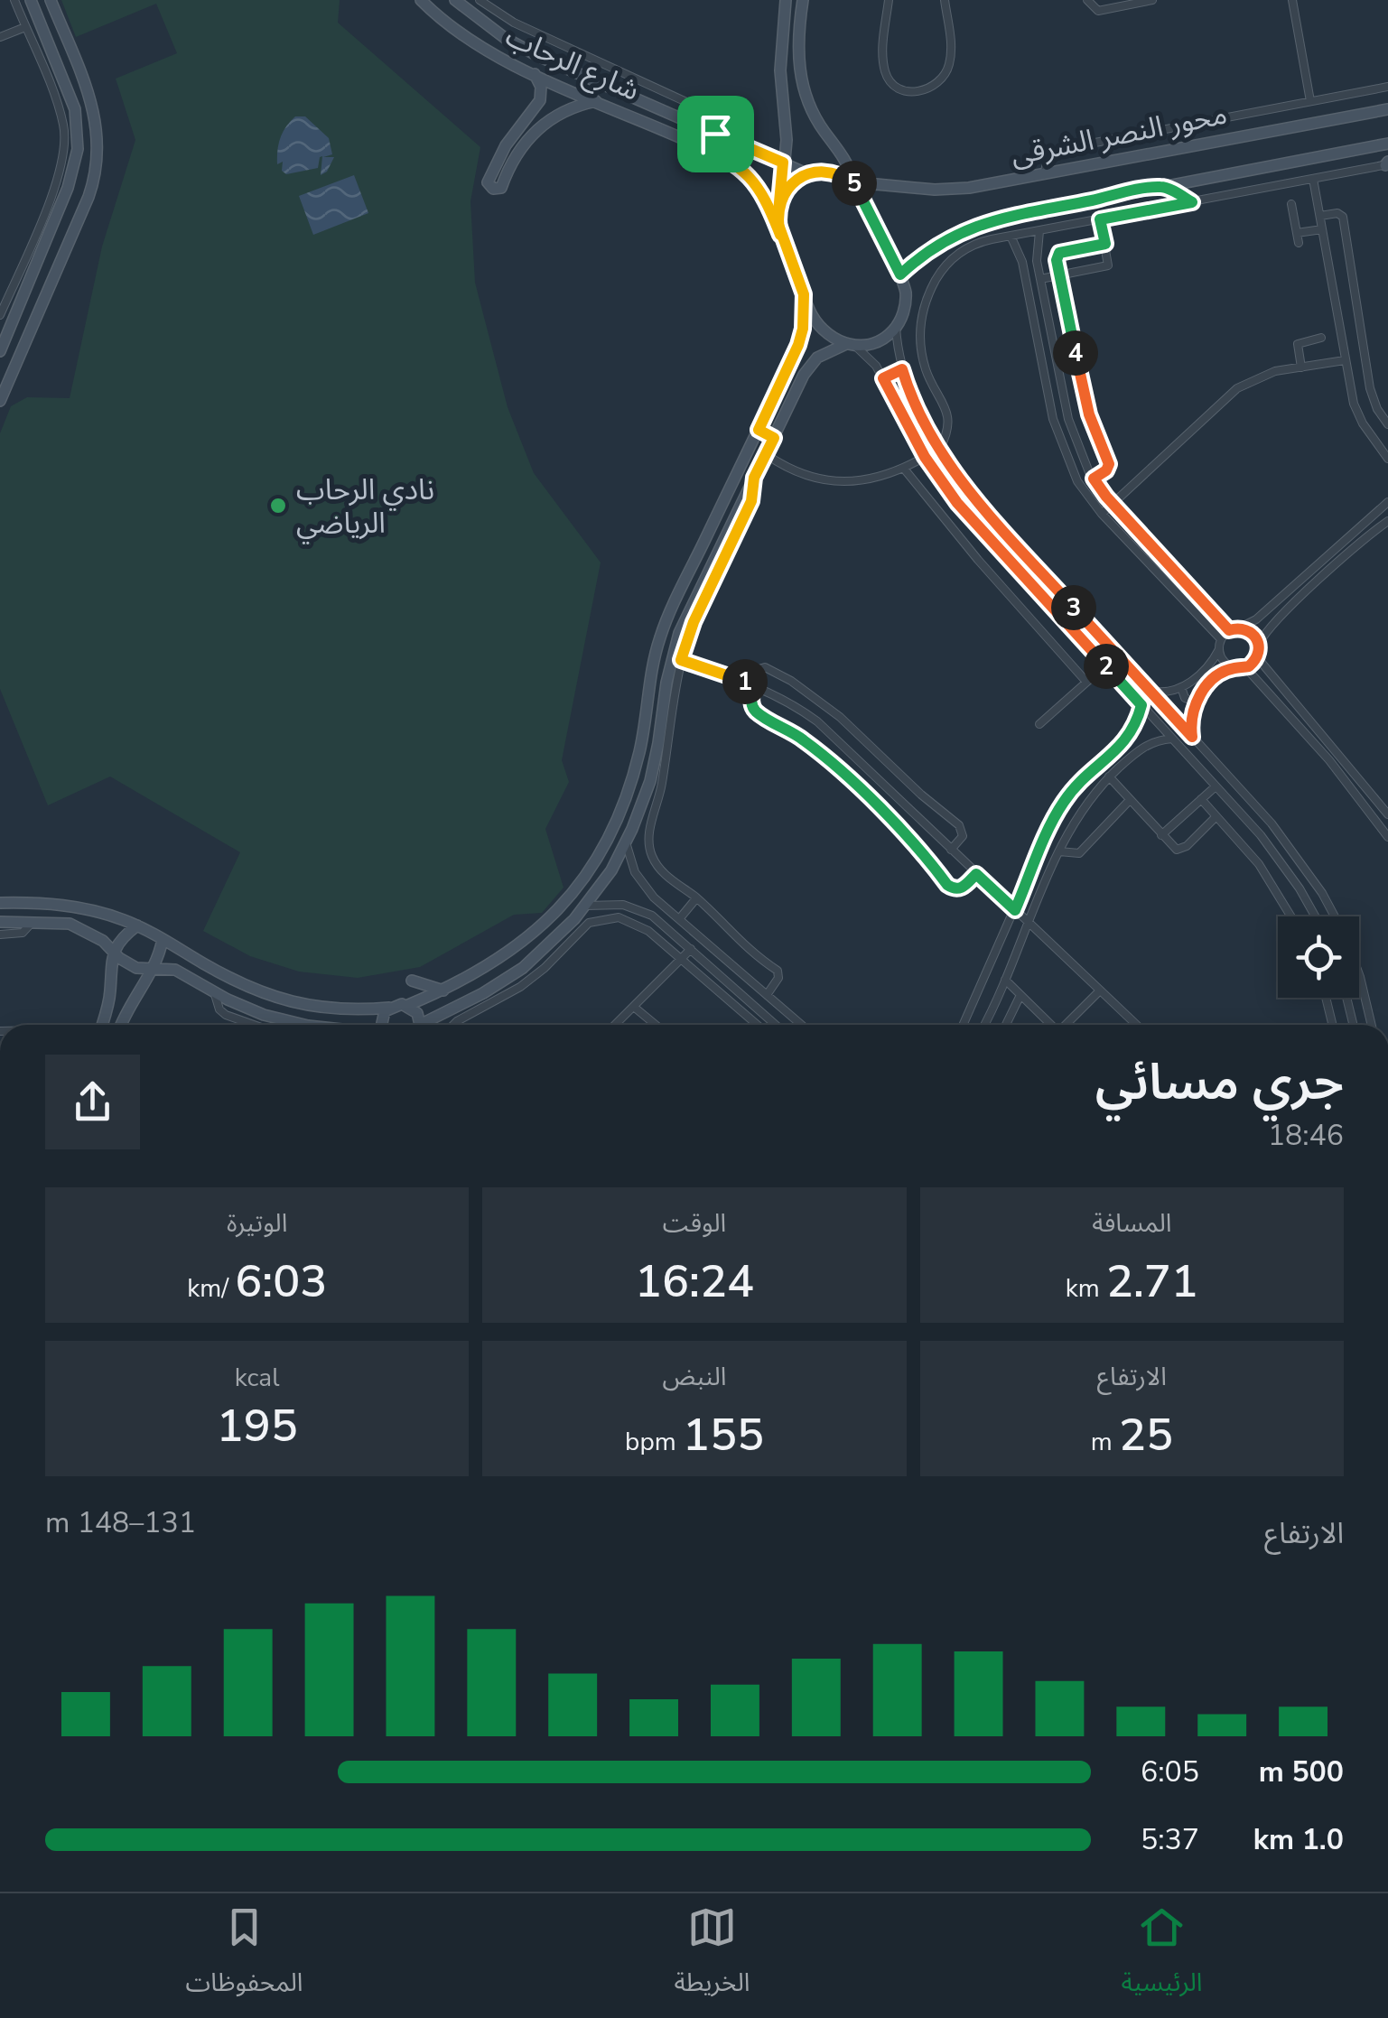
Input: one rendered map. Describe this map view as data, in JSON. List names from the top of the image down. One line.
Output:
{"streets":{"street":["شارع الرحاب","محور النصر الشرقى"]},"crossings":[["شارع الرحاب","محور النصر الشرقى"]],"places":["نادي الرحاب الرياضي"],"page":{"pins":["5","4","3","2","1"],"heading":["جري مسائي","18:46"],"stats":[["المسافة","2.71 km"],["الوقت","16:24"],["الوتيرة","6:03 /km"],["الارتفاع","25 m"],["النبض","155 bpm"],["kcal","195"]],"chart":["الارتفاع","131–148 m"],"list":[{"name":"500 m","note":"6:05"},{"name":"1.0 km","note":"5:37"}],"tabs":["الرئيسية","الخريطة","المحفوظات"]}}
